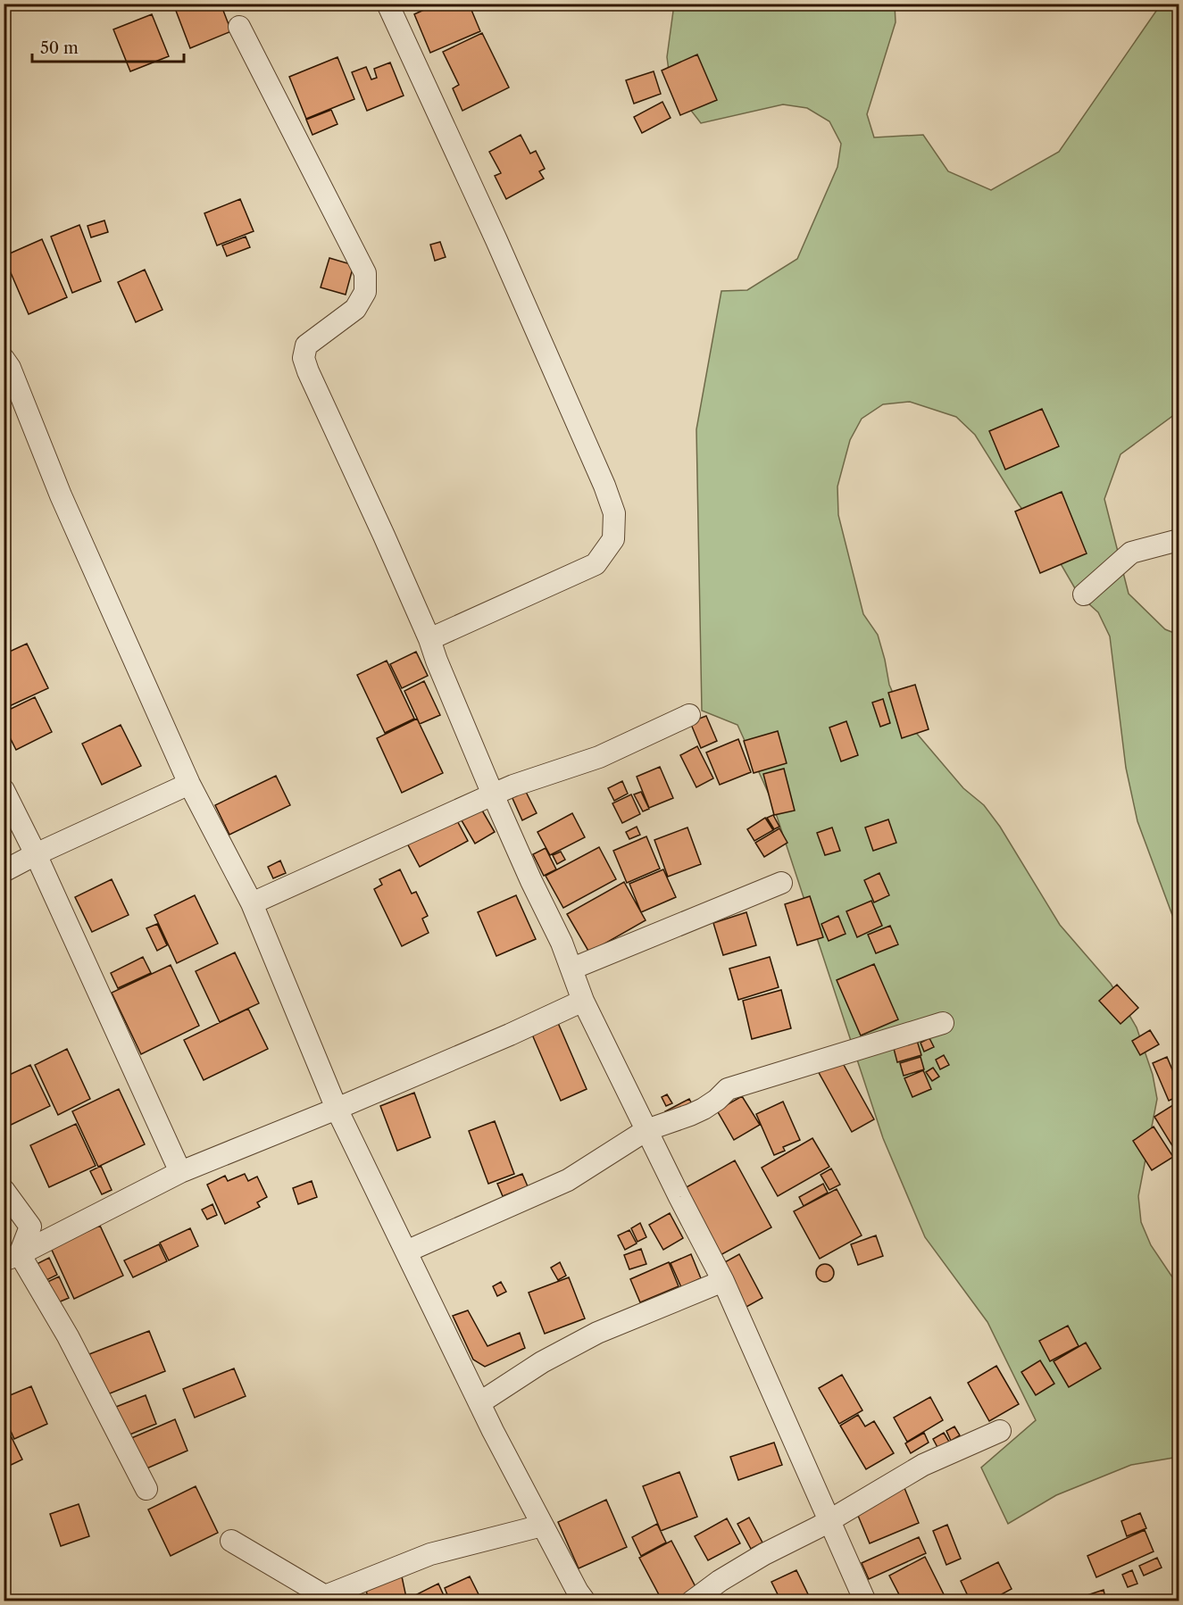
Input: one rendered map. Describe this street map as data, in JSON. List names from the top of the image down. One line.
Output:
{"scale_bar":"50 m"}
